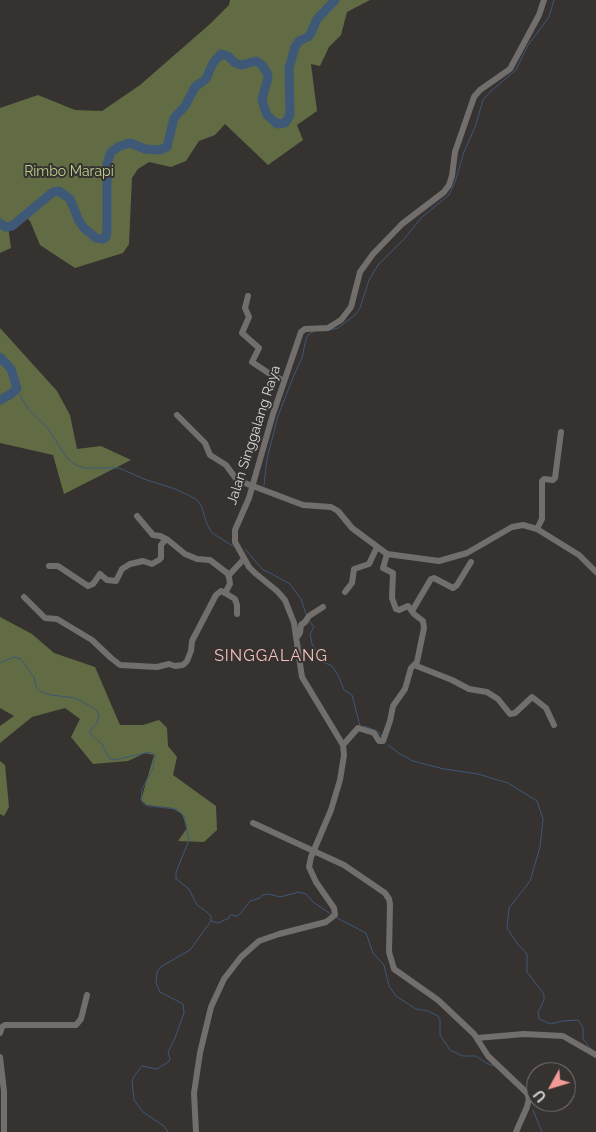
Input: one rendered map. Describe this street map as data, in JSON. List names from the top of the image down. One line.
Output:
{"streets":{"street":["Jalan Singgalang Raya"]},"districts":["SINGGALANG"],"parks":["Rimbo Marapi"],"north":"bottom left"}
